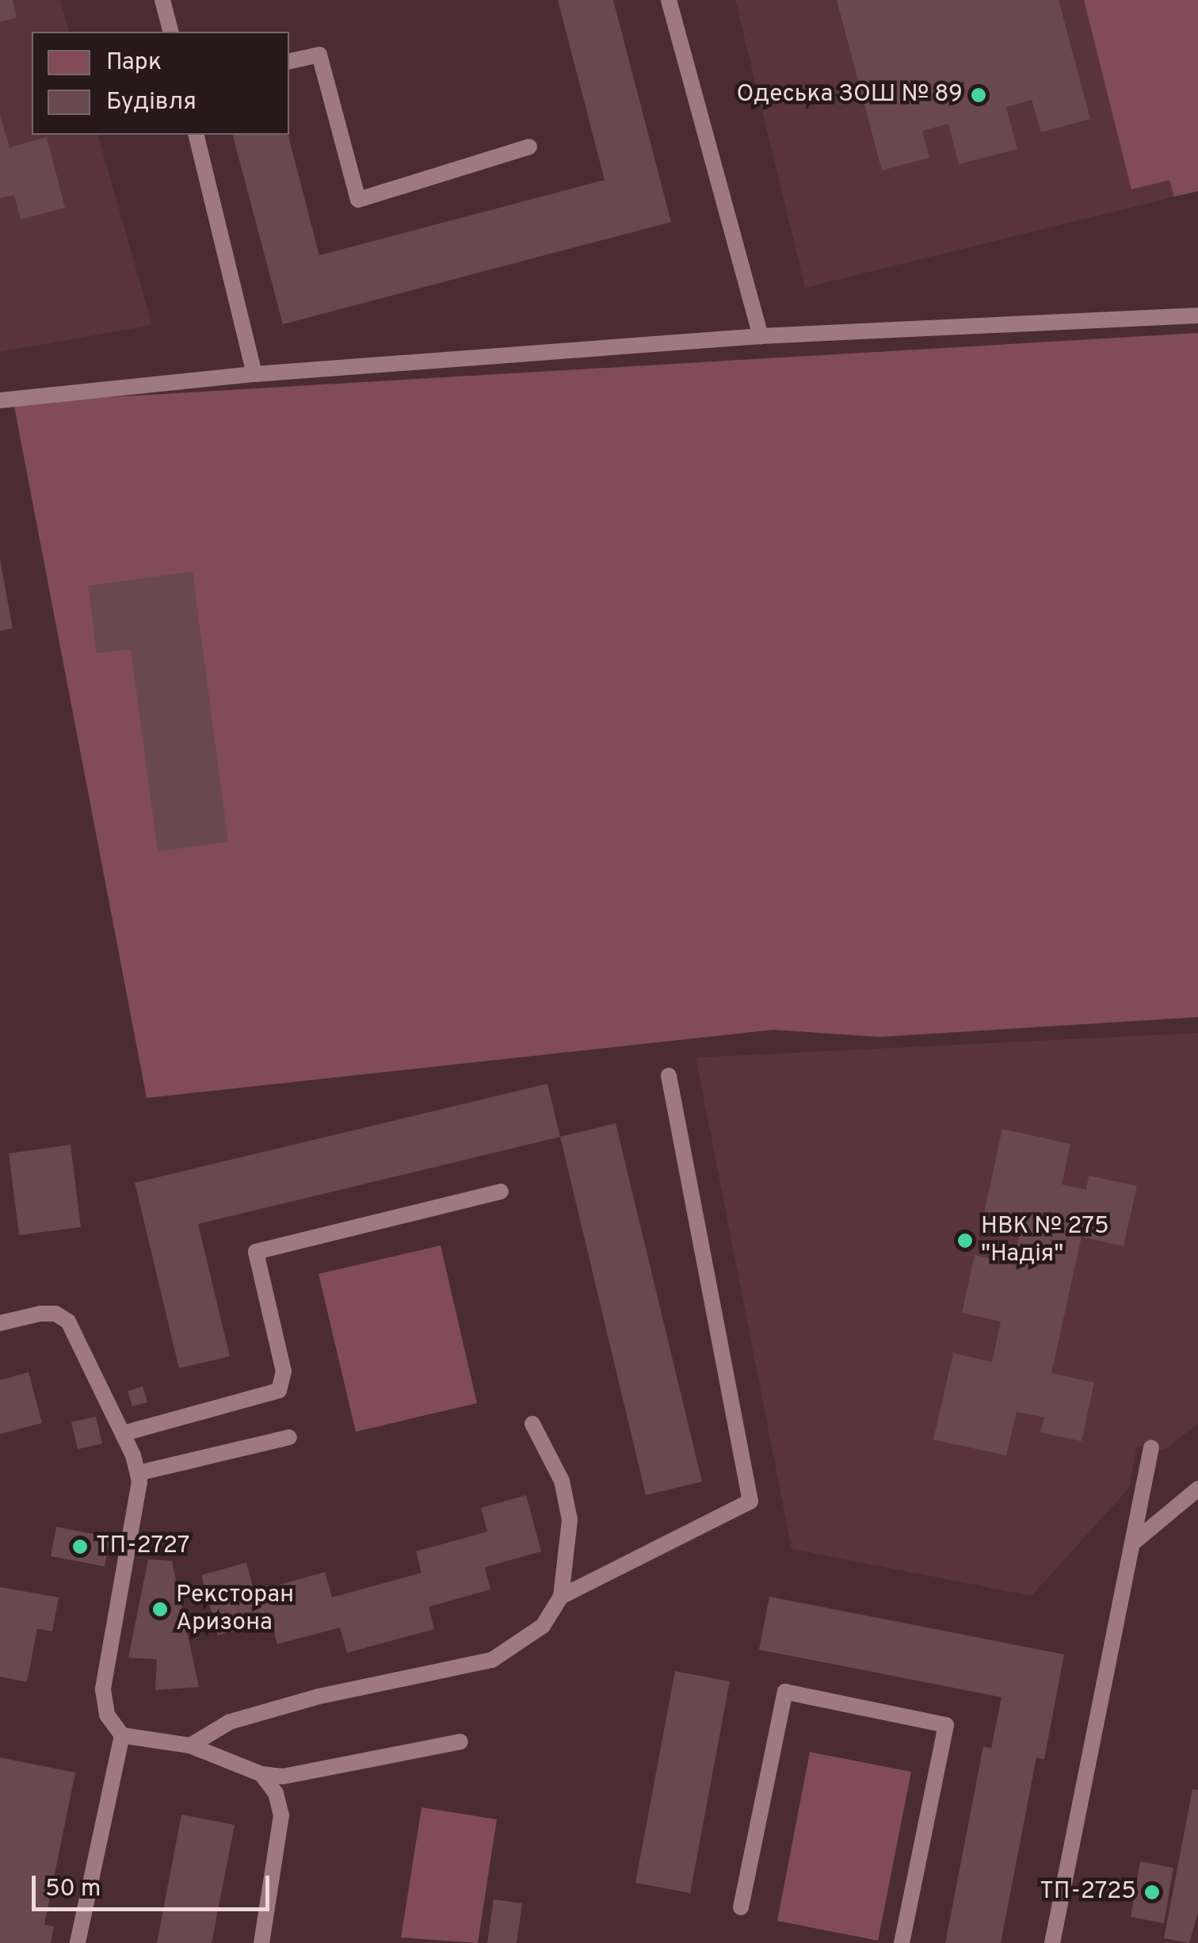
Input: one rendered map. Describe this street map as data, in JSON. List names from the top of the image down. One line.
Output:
{"places":["Одеська ЗОШ № 89","НВК № 275 \"Надія\"","ТП-2727","Рексторан Аризона","ТП-2725"],"legend":["Парк","Будівля"],"scale_bar":"50 m"}
